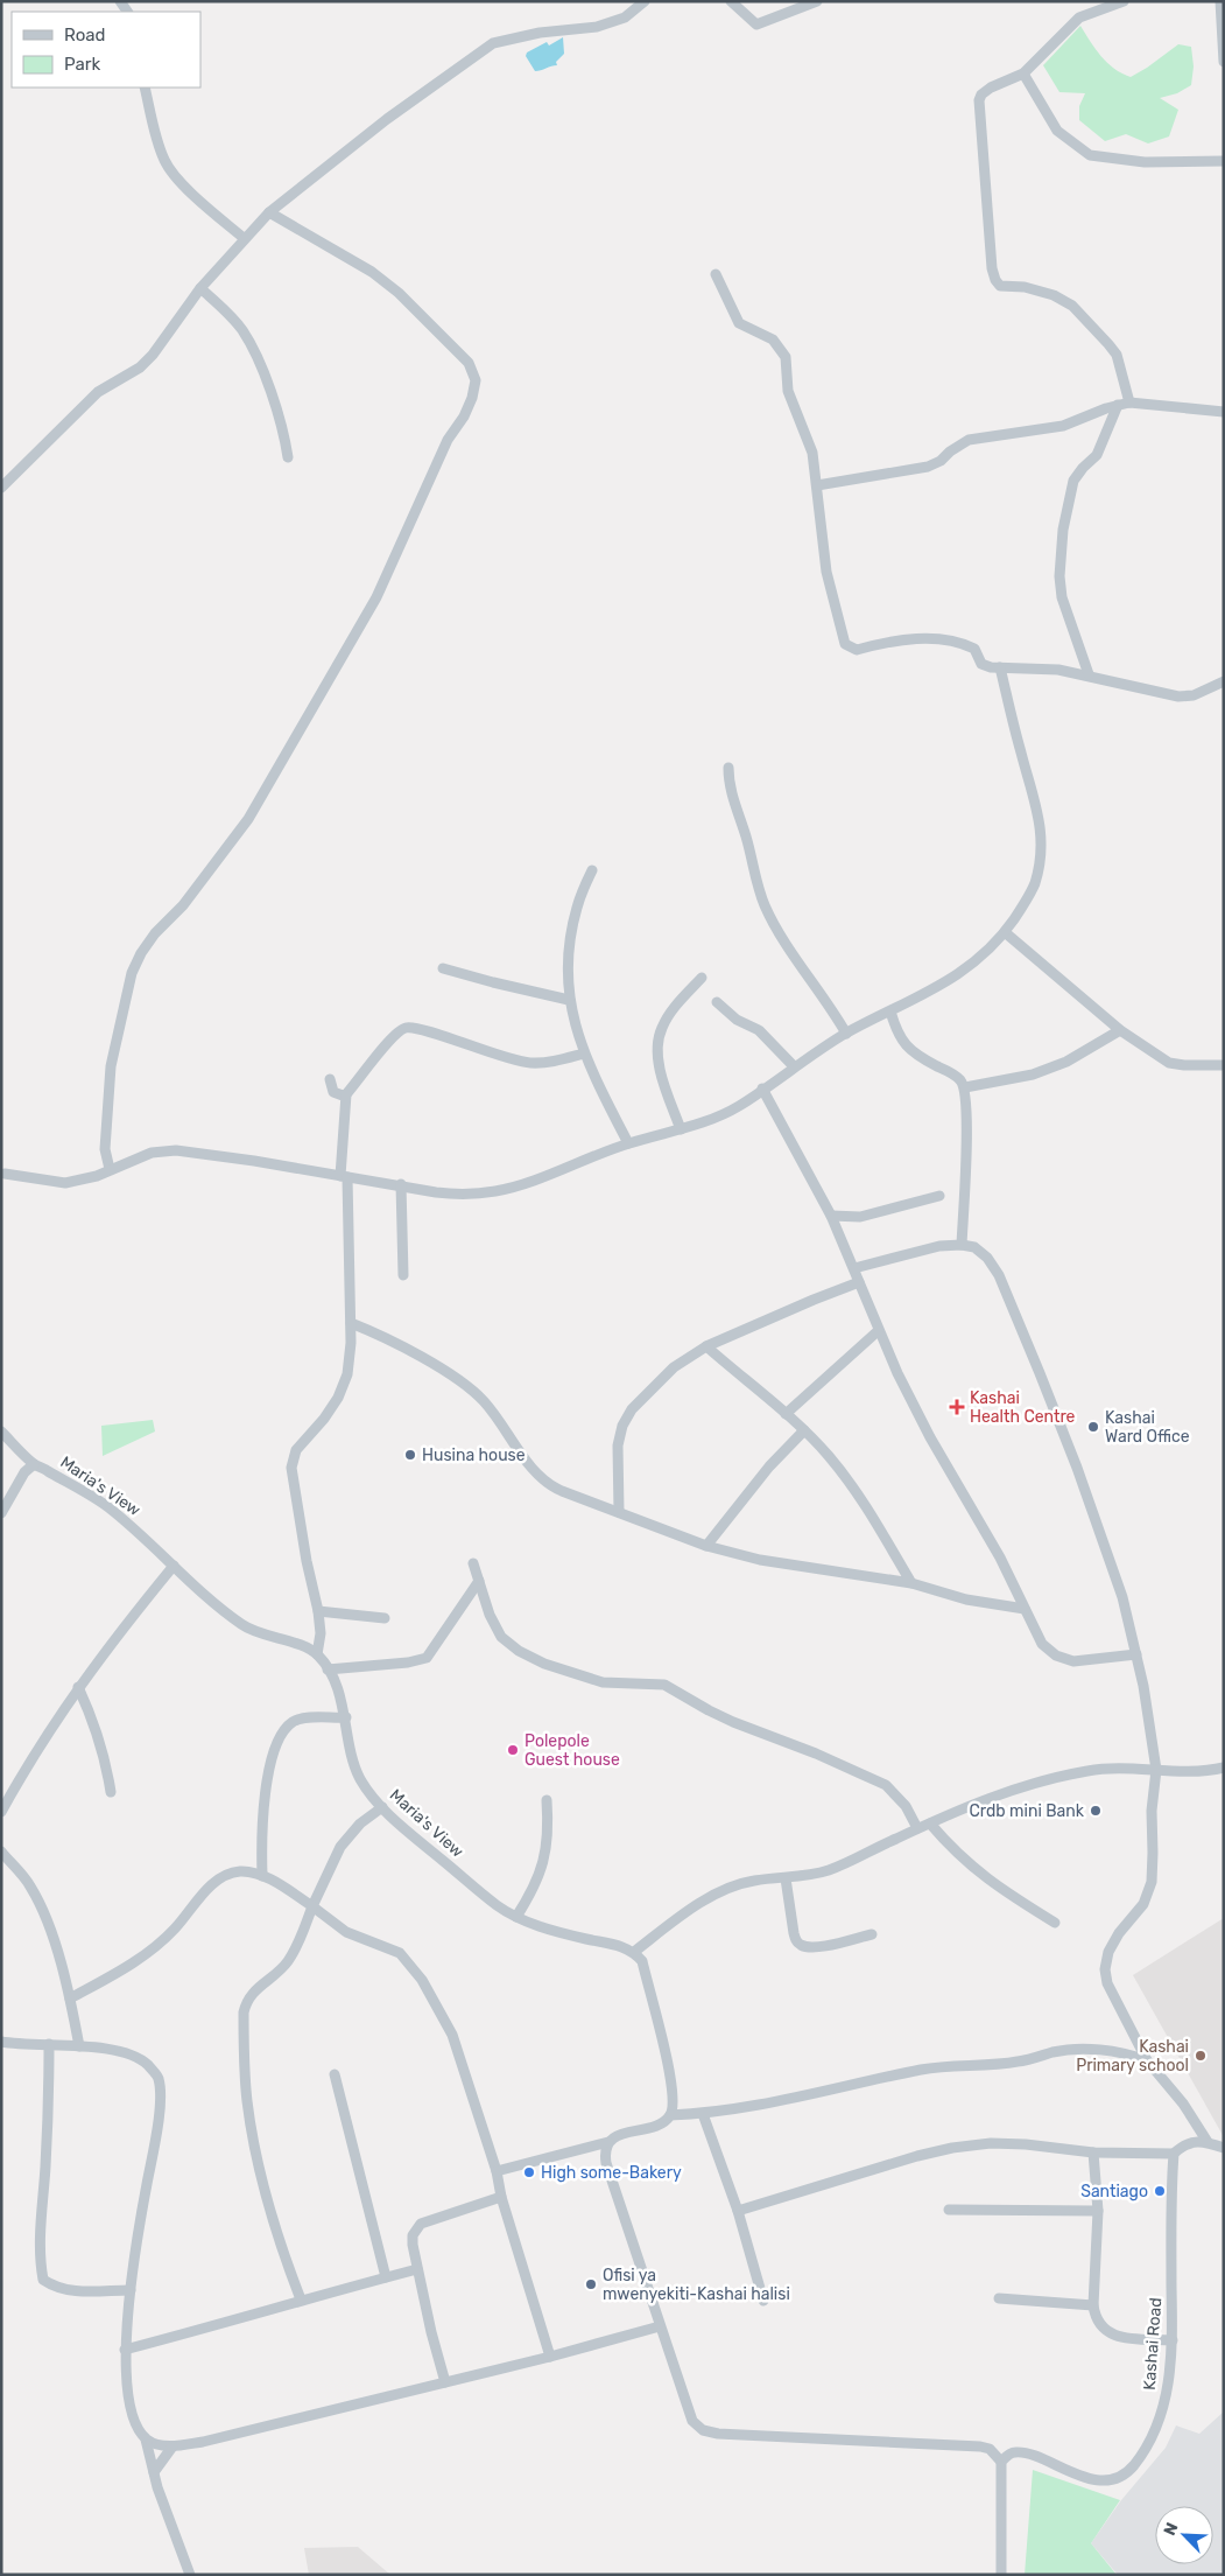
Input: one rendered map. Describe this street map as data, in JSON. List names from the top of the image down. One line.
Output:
{"streets":{"street":["Maria's View","Kashai Road"]},"places":{"health":["Kashai Health Centre"],"other":["Kashai Ward Office","Husina house","Polepole Guest house","Crdb mini Bank","Kashai Primary school","High some-Bakery","Santiago","Ofisi ya mwenyekiti-Kashai halisi"]},"legend":["Road","Park"],"north":"top left"}
